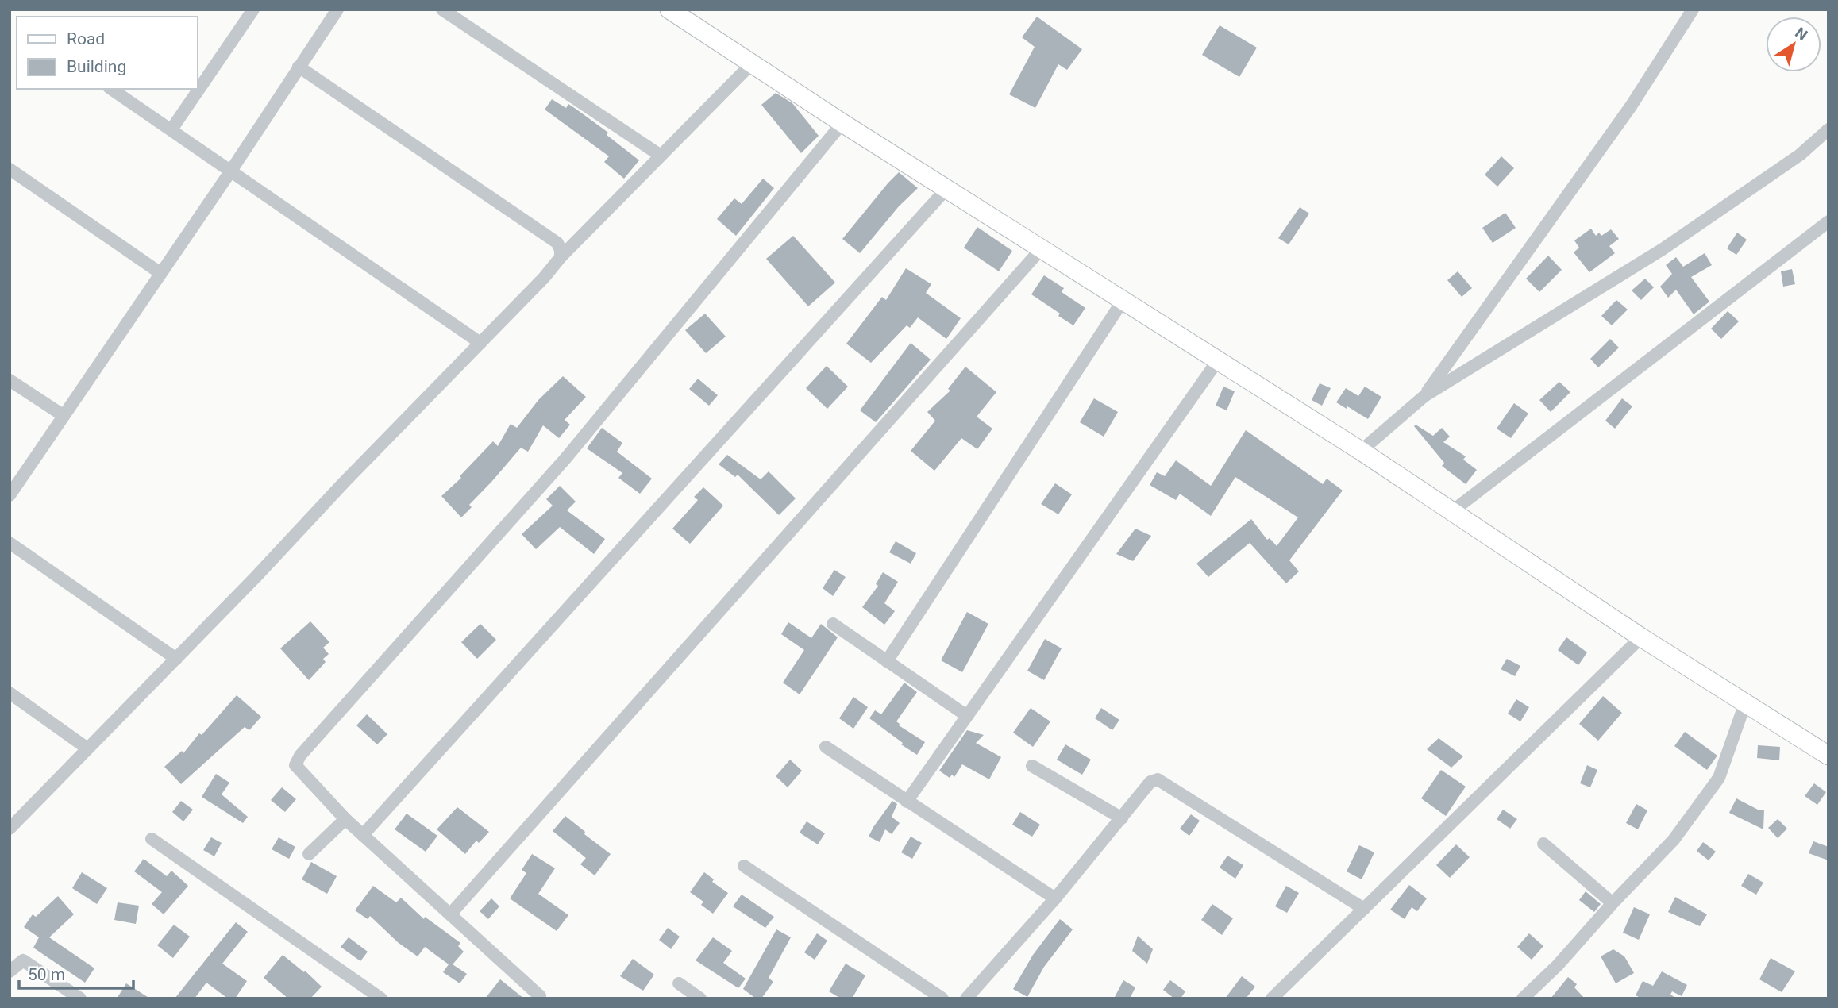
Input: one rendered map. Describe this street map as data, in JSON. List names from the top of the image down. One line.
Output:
{"legend":["Road","Building"],"scale_bar":"50 m","north":"top right"}
